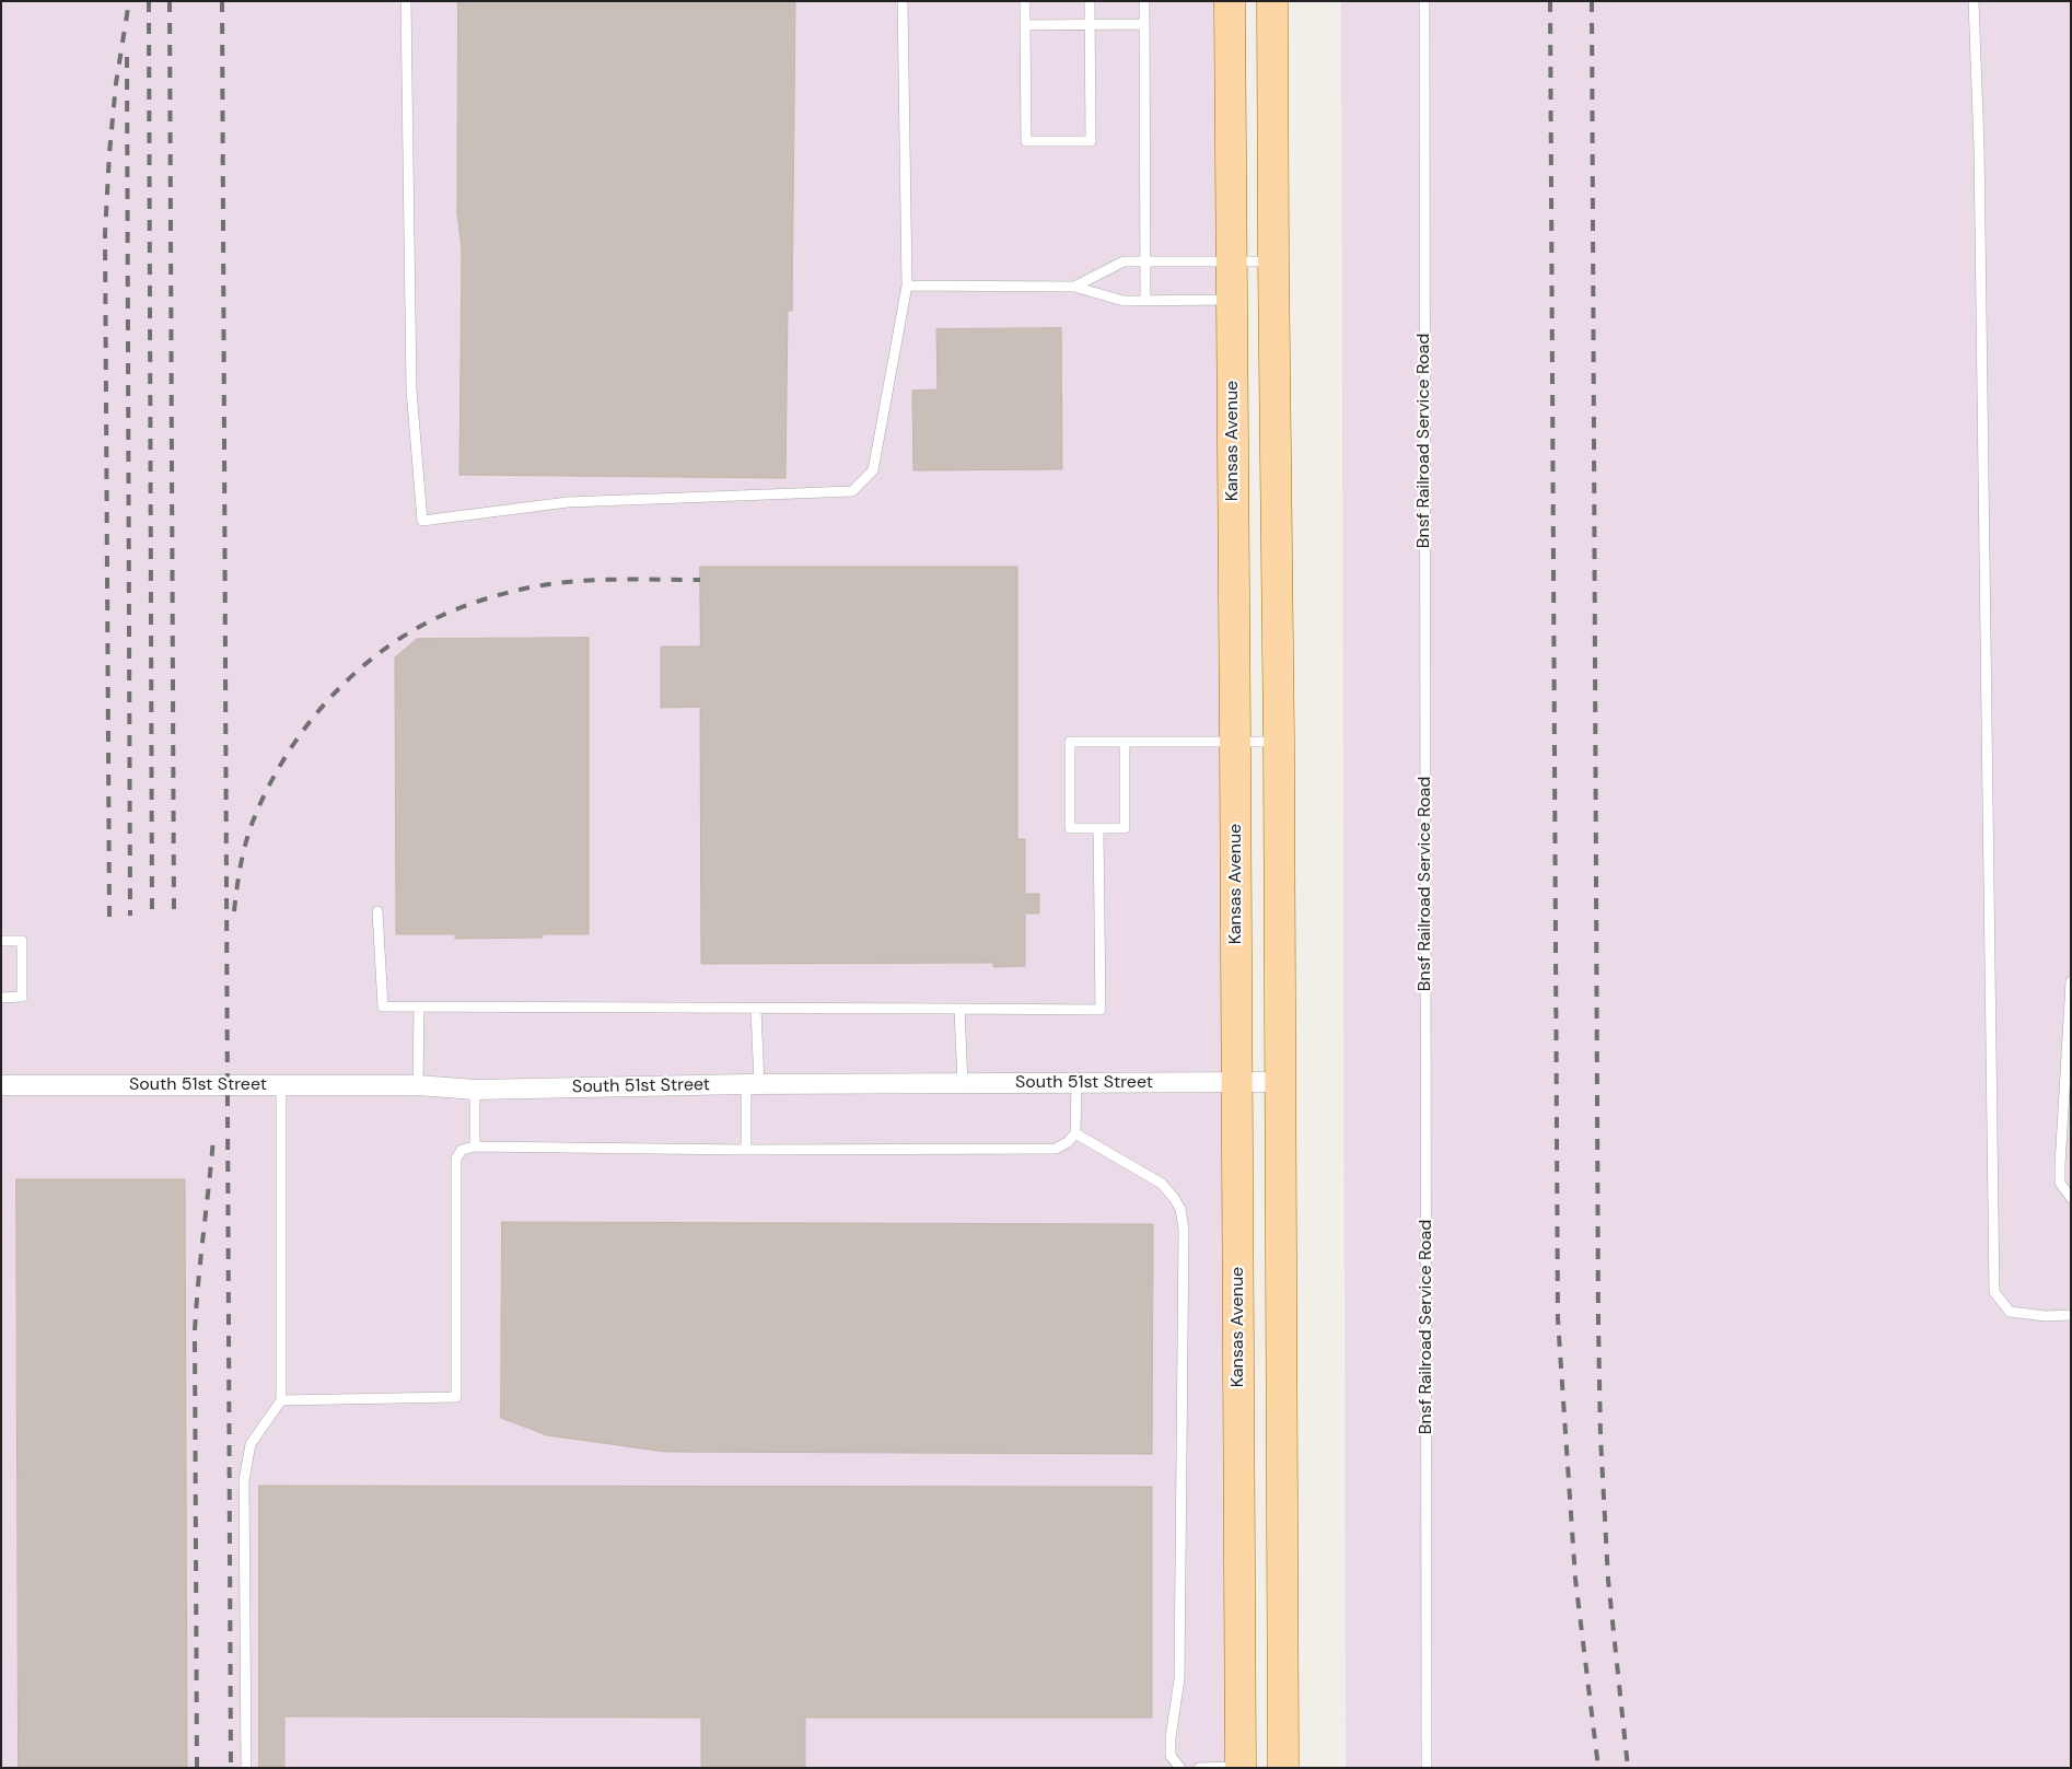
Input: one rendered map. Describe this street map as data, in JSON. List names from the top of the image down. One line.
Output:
{"streets":{"main road":["Kansas Avenue"],"street":["South 51st Street"],"lane":["Bnsf Railroad Service Road"]},"crossings":[["Kansas Avenue","South 51st Street"]]}
